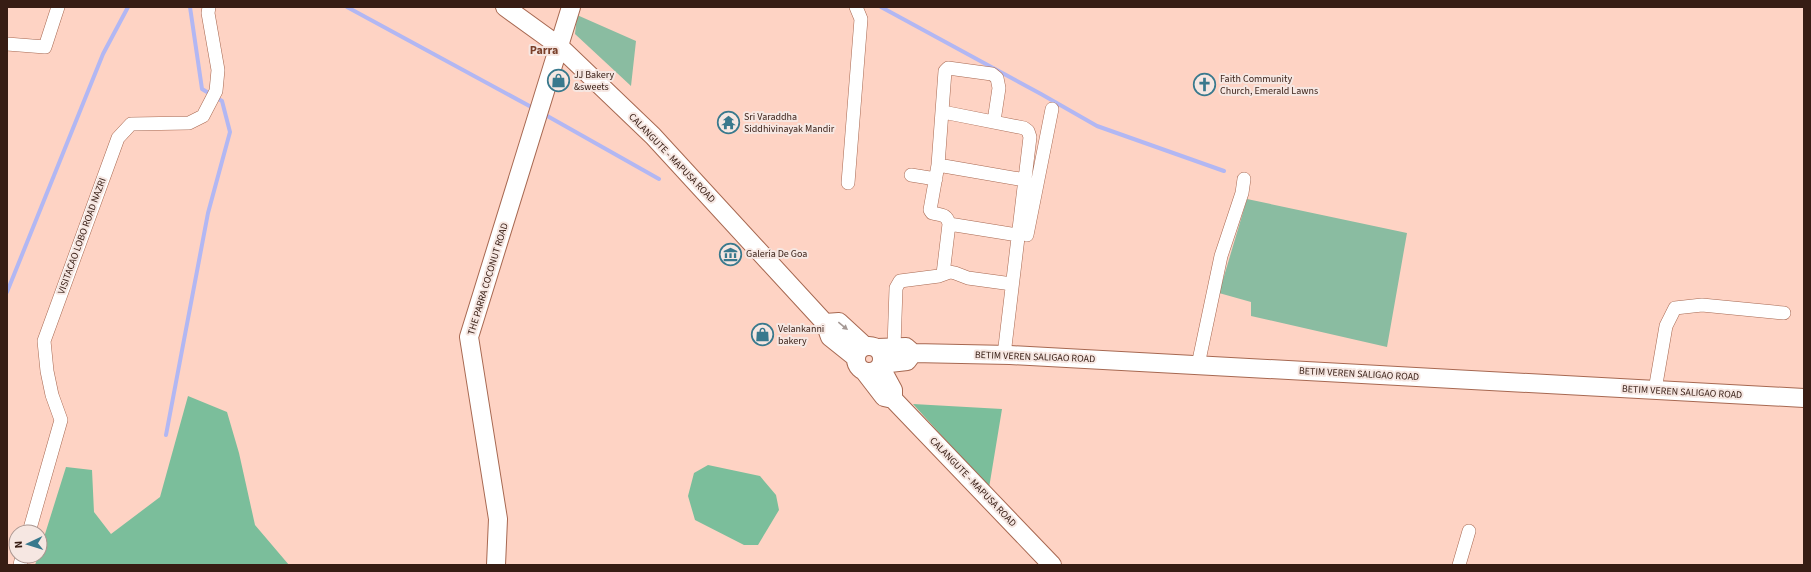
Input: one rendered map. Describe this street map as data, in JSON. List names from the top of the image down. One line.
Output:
{"streets":{"main road":["CALANGUTE - MAPUSA ROAD","THE PARRA COCONUT ROAD","BETIM VEREN SALIGAO ROAD"],"street":["VISITACAO LOBO ROAD NAZRI"]},"crossings":[["CALANGUTE - MAPUSA ROAD","THE PARRA COCONUT ROAD"],["CALANGUTE - MAPUSA ROAD","BETIM VEREN SALIGAO ROAD"]],"districts":["Parra"],"places":{"shop":["JJ Bakery &sweets","Velankanni bakery"],"church":["Faith Community Church, Emerald Lawns"],"temple":["Sri Varaddha Siddhivinayak Mandir"],"museum":["Galeria De Goa"]},"north":"left"}
